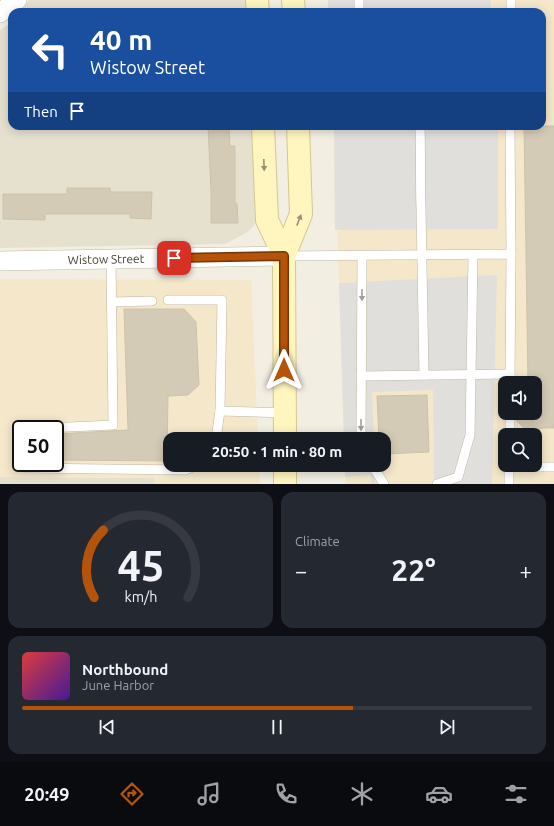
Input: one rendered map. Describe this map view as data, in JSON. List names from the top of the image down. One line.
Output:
{"streets":{"street":["Wistow Street"]},"page":{"turn":["40 m","Wistow Street"],"then":"Then","limit":"50","trip":"20:50 · 1 min · 80 m","tile":"Climate","heat":["−","22°","+"],"song":["Northbound","June Harbor"],"tabs":"20:49","gauge":["45","km/h"]}}
